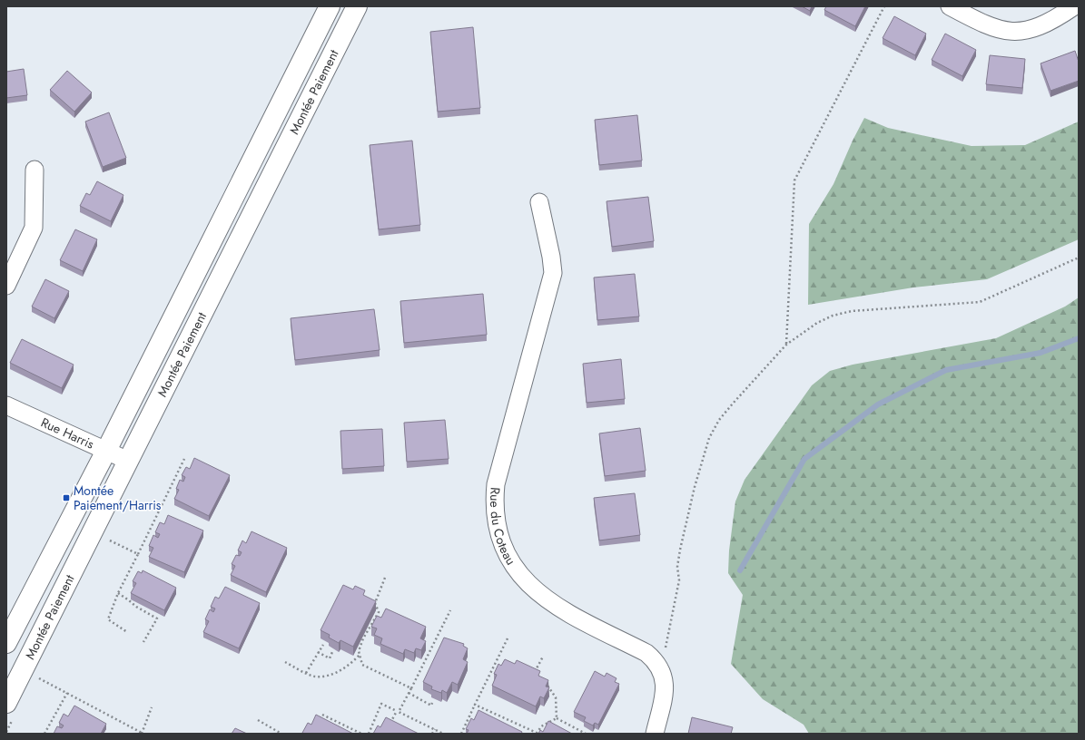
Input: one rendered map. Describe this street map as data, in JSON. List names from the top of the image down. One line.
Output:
{"streets":{"main road":["Montée Paiement"],"street":["Rue Harris","Rue du Coteau"]},"crossings":[["Montée Paiement","Rue Harris"]],"places":{"transit":["Montée Paiement/Harris"]}}
